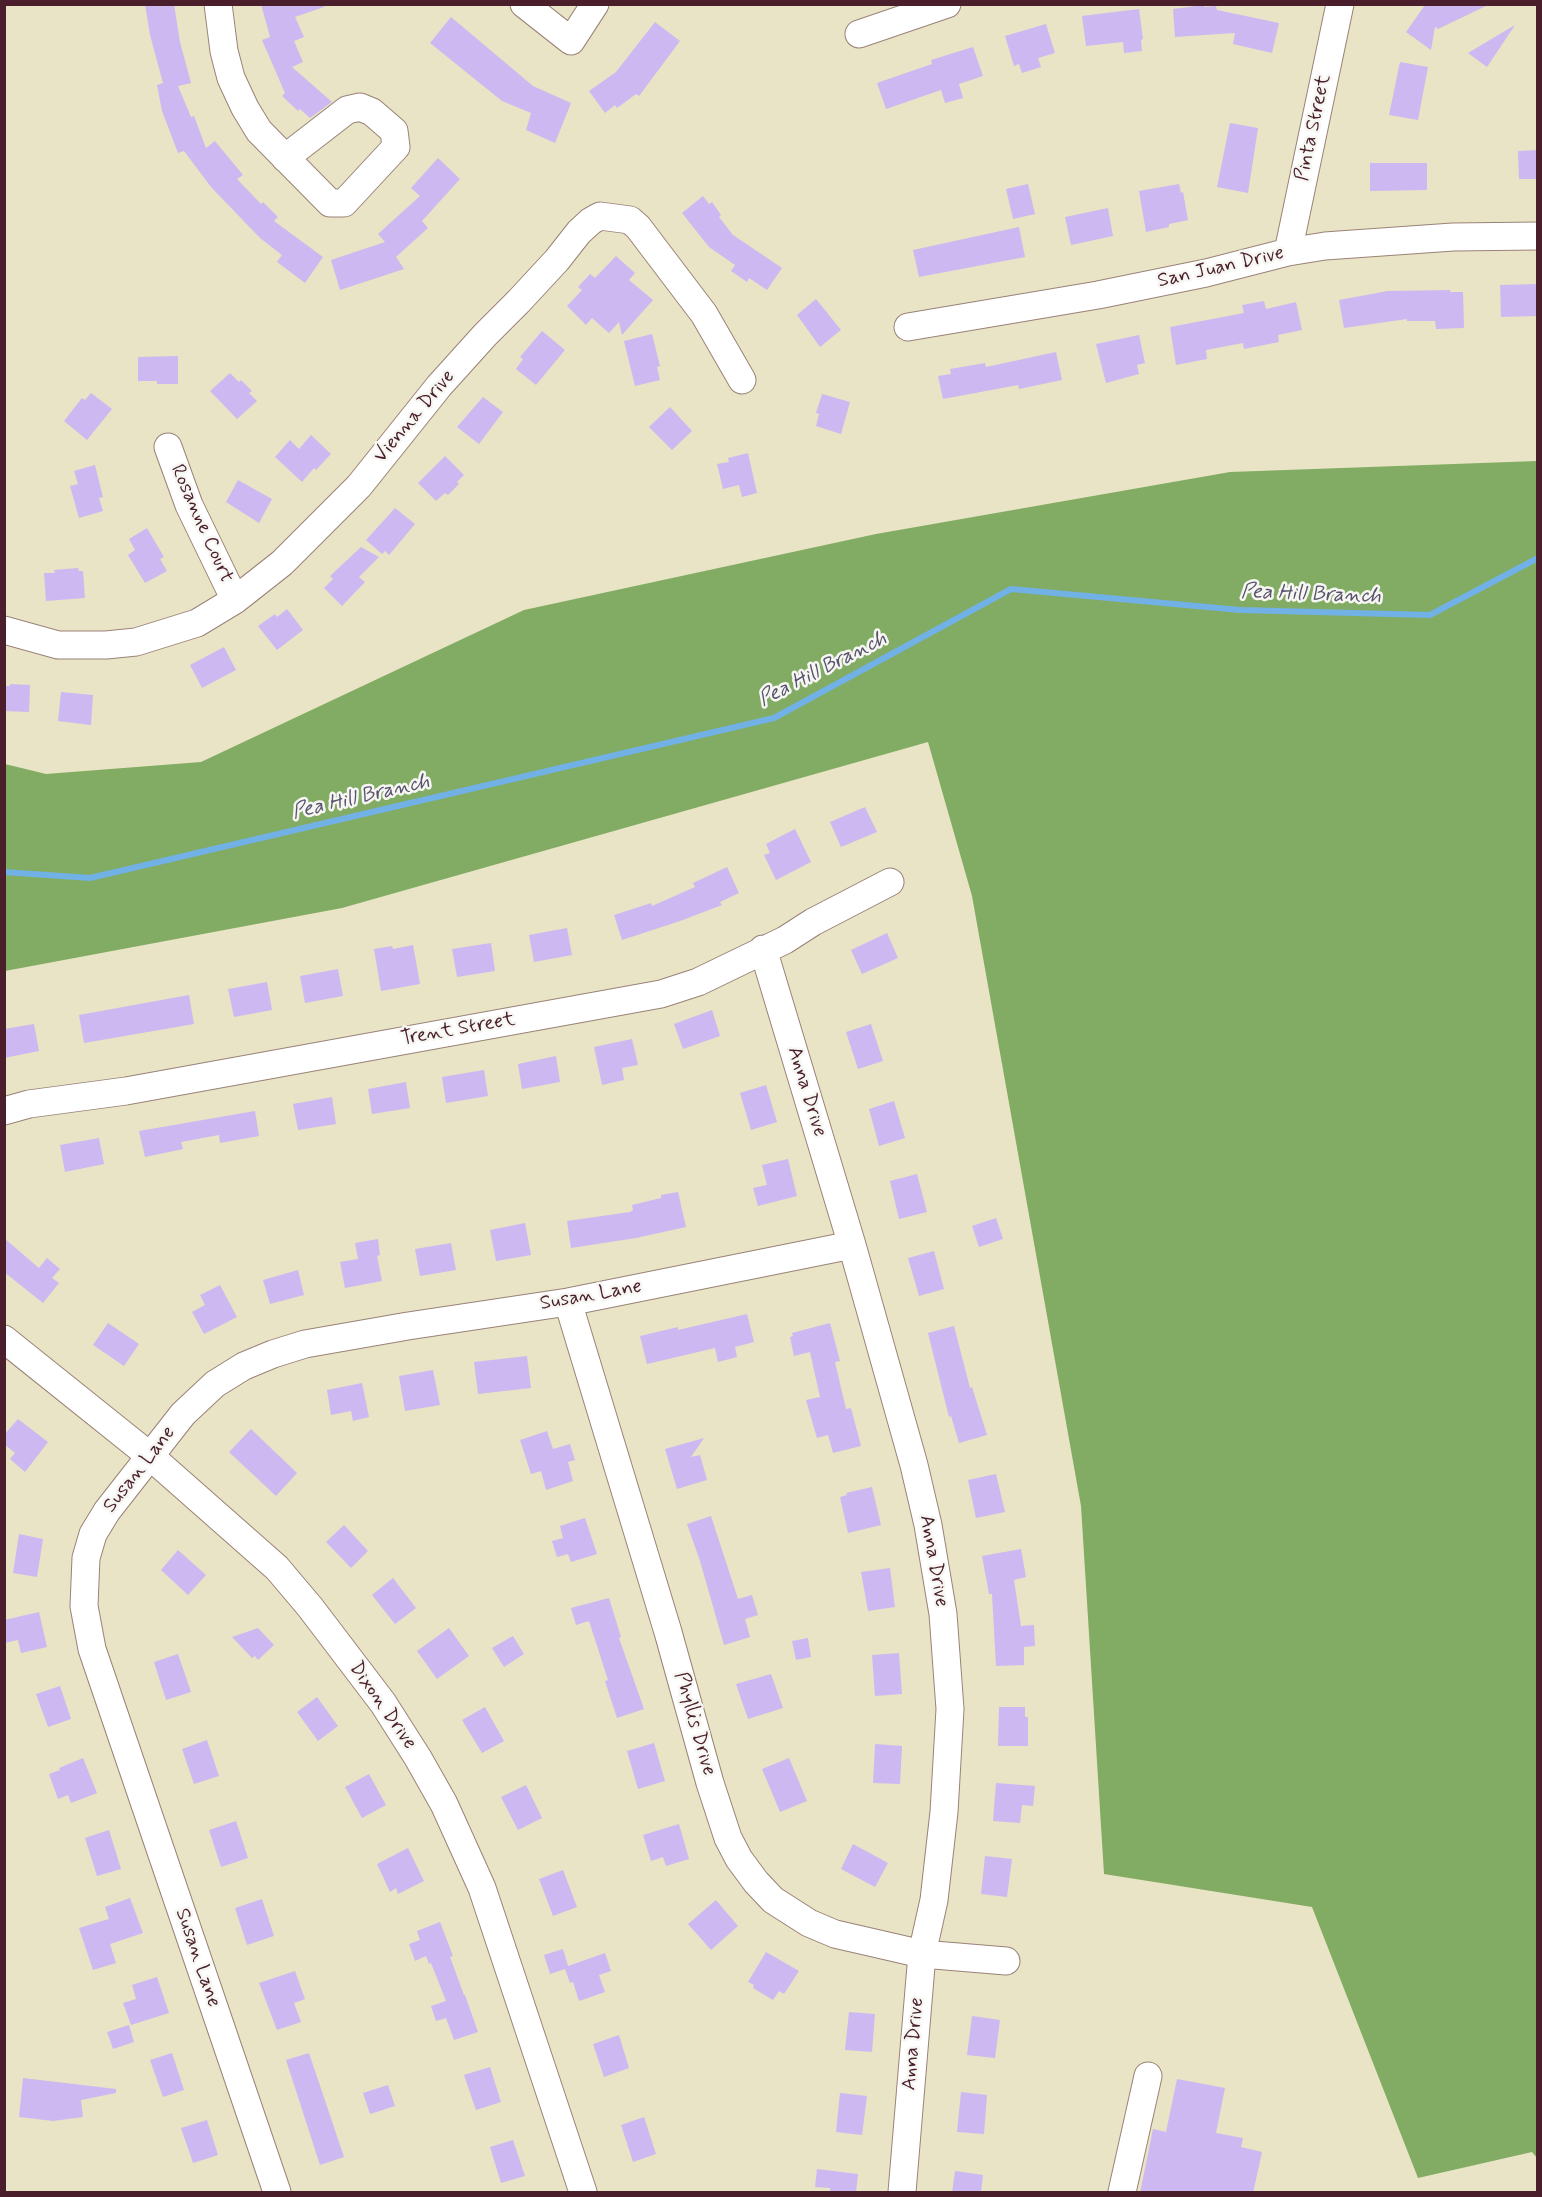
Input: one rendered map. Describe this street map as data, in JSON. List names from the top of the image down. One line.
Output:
{"streets":{"street":["Pinta Street","San Juan Drive","Vienna Drive","Rosanne Court","Trent Street","Anna Drive","Susan Lane","Dixon Drive","Phyllis Drive"]},"crossings":[["Pinta Street","San Juan Drive"],["Vienna Drive","Rosanne Court"],["Trent Street","Anna Drive"],["Anna Drive","Susan Lane"],["Anna Drive","Phyllis Drive"],["Susan Lane","Dixon Drive"],["Susan Lane","Phyllis Drive"]],"water":["Pea Hill Branch"]}
